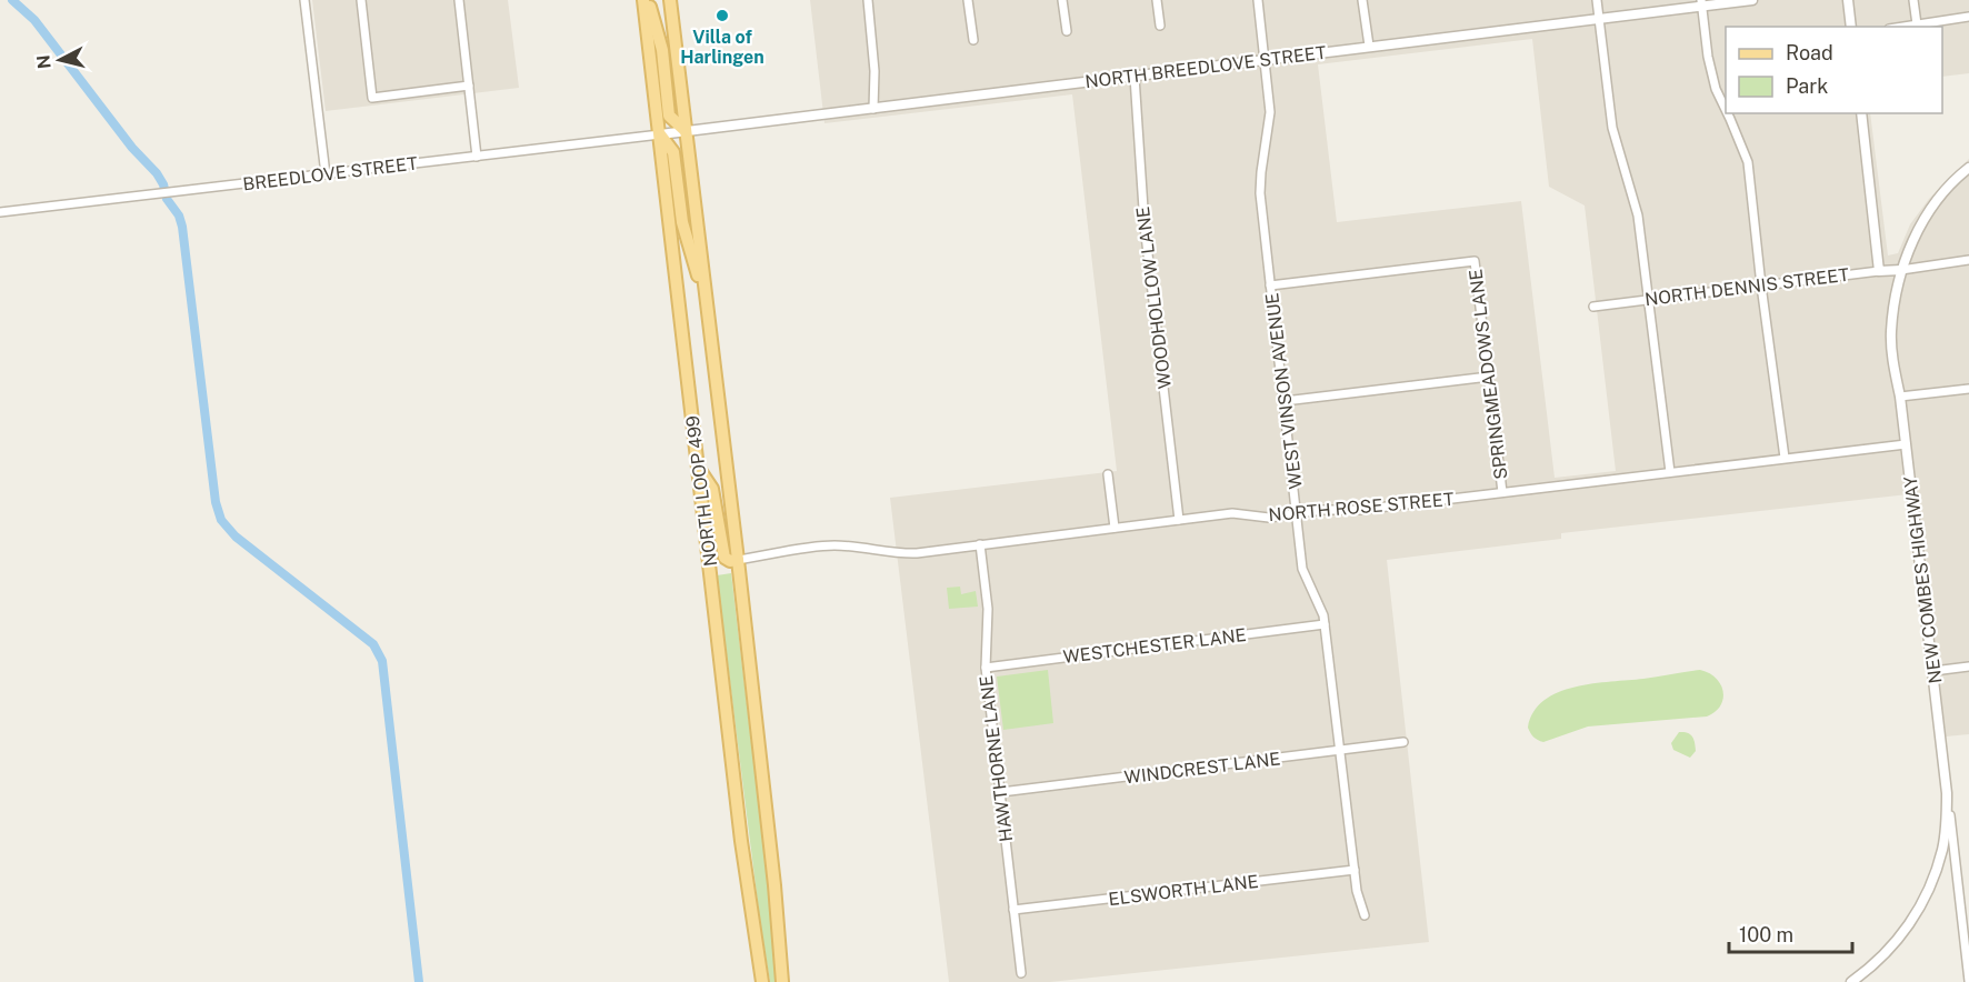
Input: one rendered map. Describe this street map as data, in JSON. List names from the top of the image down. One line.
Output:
{"streets":{"main road":["NORTH LOOP 499"],"street":["NORTH BREEDLOVE STREET","BREEDLOVE STREET","NORTH DENNIS STREET","WOODHOLLOW LANE","SPRINGMEADOWS LANE","WEST VINSON AVENUE","NORTH ROSE STREET","NEW COMBES HIGHWAY","WESTCHESTER LANE","HAWTHORNE LANE","WINDCREST LANE","ELSWORTH LANE"]},"crossings":[["NORTH BREEDLOVE STREET","BREEDLOVE STREET"],["NORTH BREEDLOVE STREET","WOODHOLLOW LANE"],["NORTH BREEDLOVE STREET","WEST VINSON AVENUE"],["NORTH BREEDLOVE STREET","NORTH LOOP 499"],["BREEDLOVE STREET","NORTH LOOP 499"],["NORTH DENNIS STREET","NEW COMBES HIGHWAY"],["WOODHOLLOW LANE","NORTH ROSE STREET"],["SPRINGMEADOWS LANE","WEST VINSON AVENUE"],["SPRINGMEADOWS LANE","NORTH ROSE STREET"],["WEST VINSON AVENUE","NORTH ROSE STREET"],["WEST VINSON AVENUE","WESTCHESTER LANE"],["WEST VINSON AVENUE","WINDCREST LANE"],["WEST VINSON AVENUE","ELSWORTH LANE"],["NORTH LOOP 499","NORTH ROSE STREET"],["NORTH ROSE STREET","NEW COMBES HIGHWAY"],["NORTH ROSE STREET","HAWTHORNE LANE"],["WESTCHESTER LANE","HAWTHORNE LANE"],["HAWTHORNE LANE","WINDCREST LANE"],["HAWTHORNE LANE","ELSWORTH LANE"]],"places":["Villa of Harlingen"],"legend":["Road","Park"],"scale_bar":"100 m","north":"left"}
